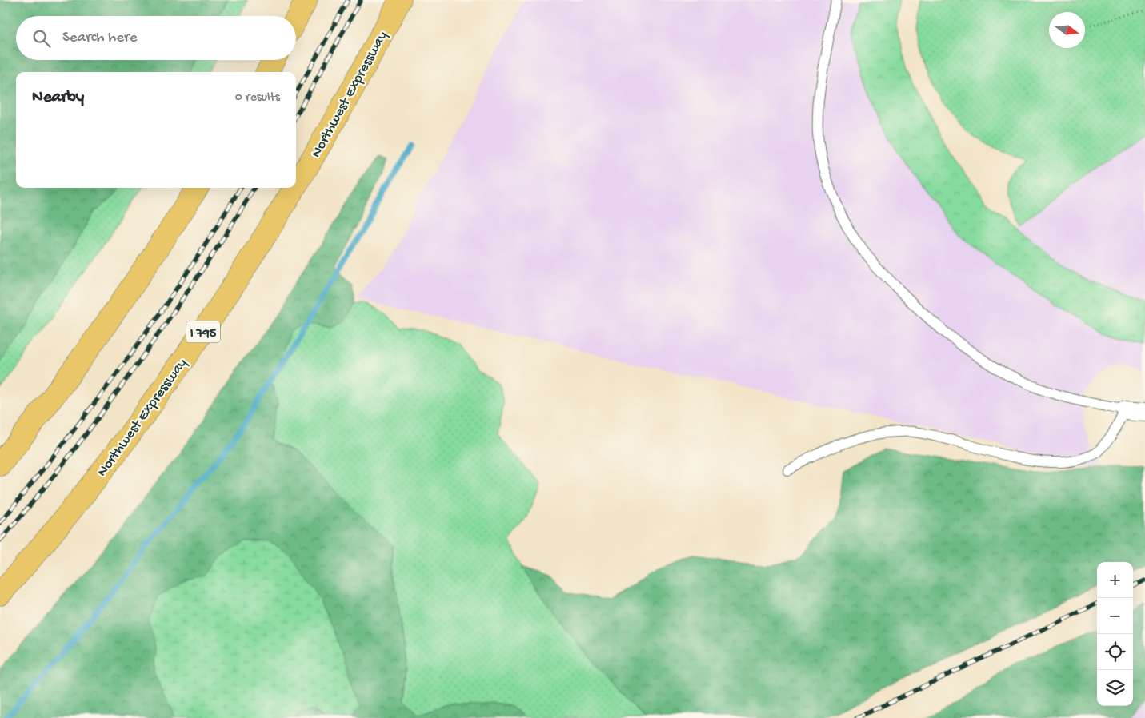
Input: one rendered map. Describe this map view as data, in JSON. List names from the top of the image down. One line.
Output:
{"streets":{"highway":["Northwest Expressway","I 795"]},"north":"right","page":{"search":"Search here","heading":["Nearby","0 results"],"map_buttons":["+","−"]}}
